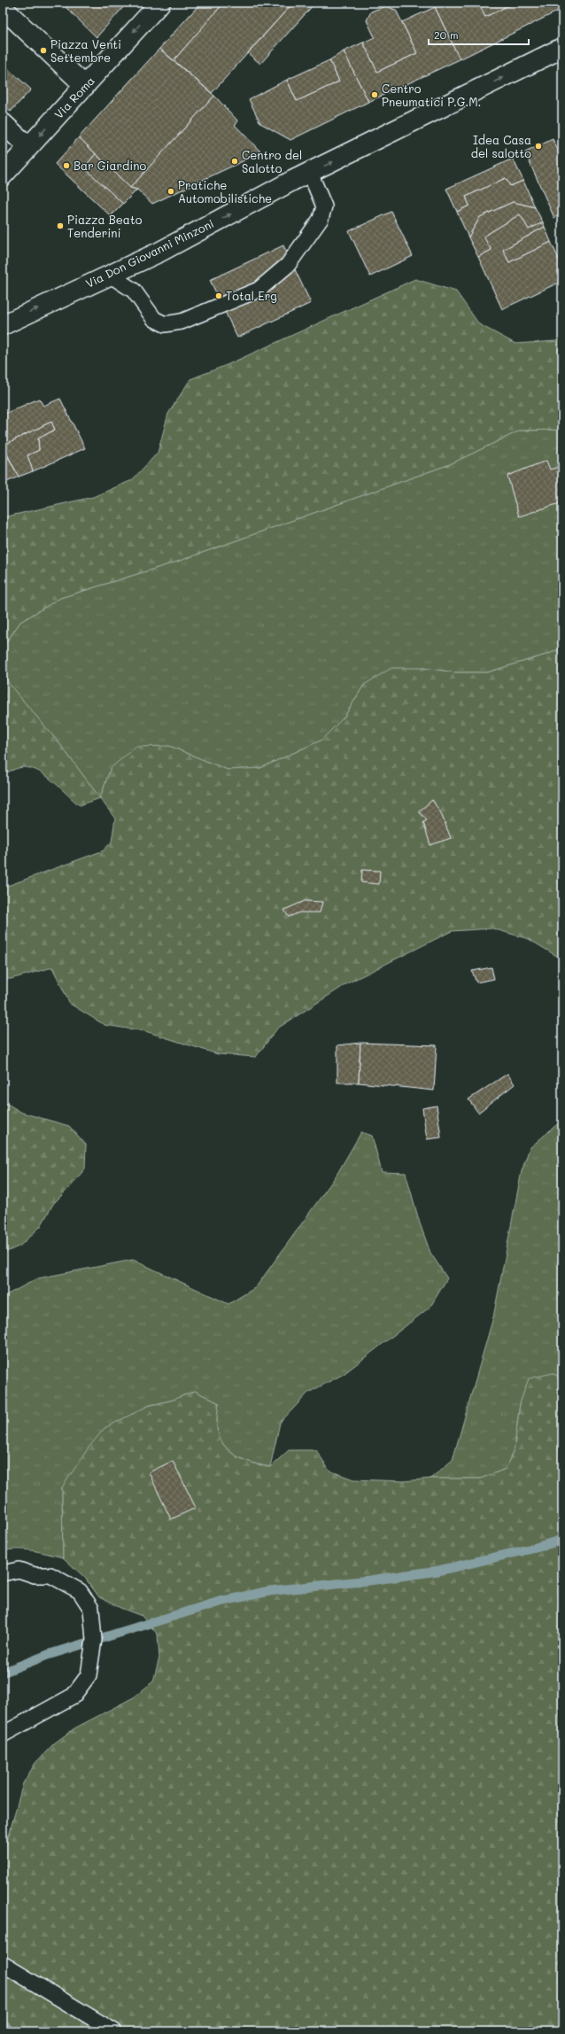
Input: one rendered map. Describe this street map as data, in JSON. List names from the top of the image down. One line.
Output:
{"streets":{"main road":["Via Roma","Via Don Giovanni Minzoni"]},"one_way":["Via Roma","Via Don Giovanni Minzoni"],"places":["Piazza Venti Settembre","Centro Pneumatici P.G.M.","Idea Casa del salotto","Centro del Salotto","Bar Giardino","Pratiche Automobilistiche","Piazza Beato Tenderini","Total Erg"],"scale_bar":"20 m"}
